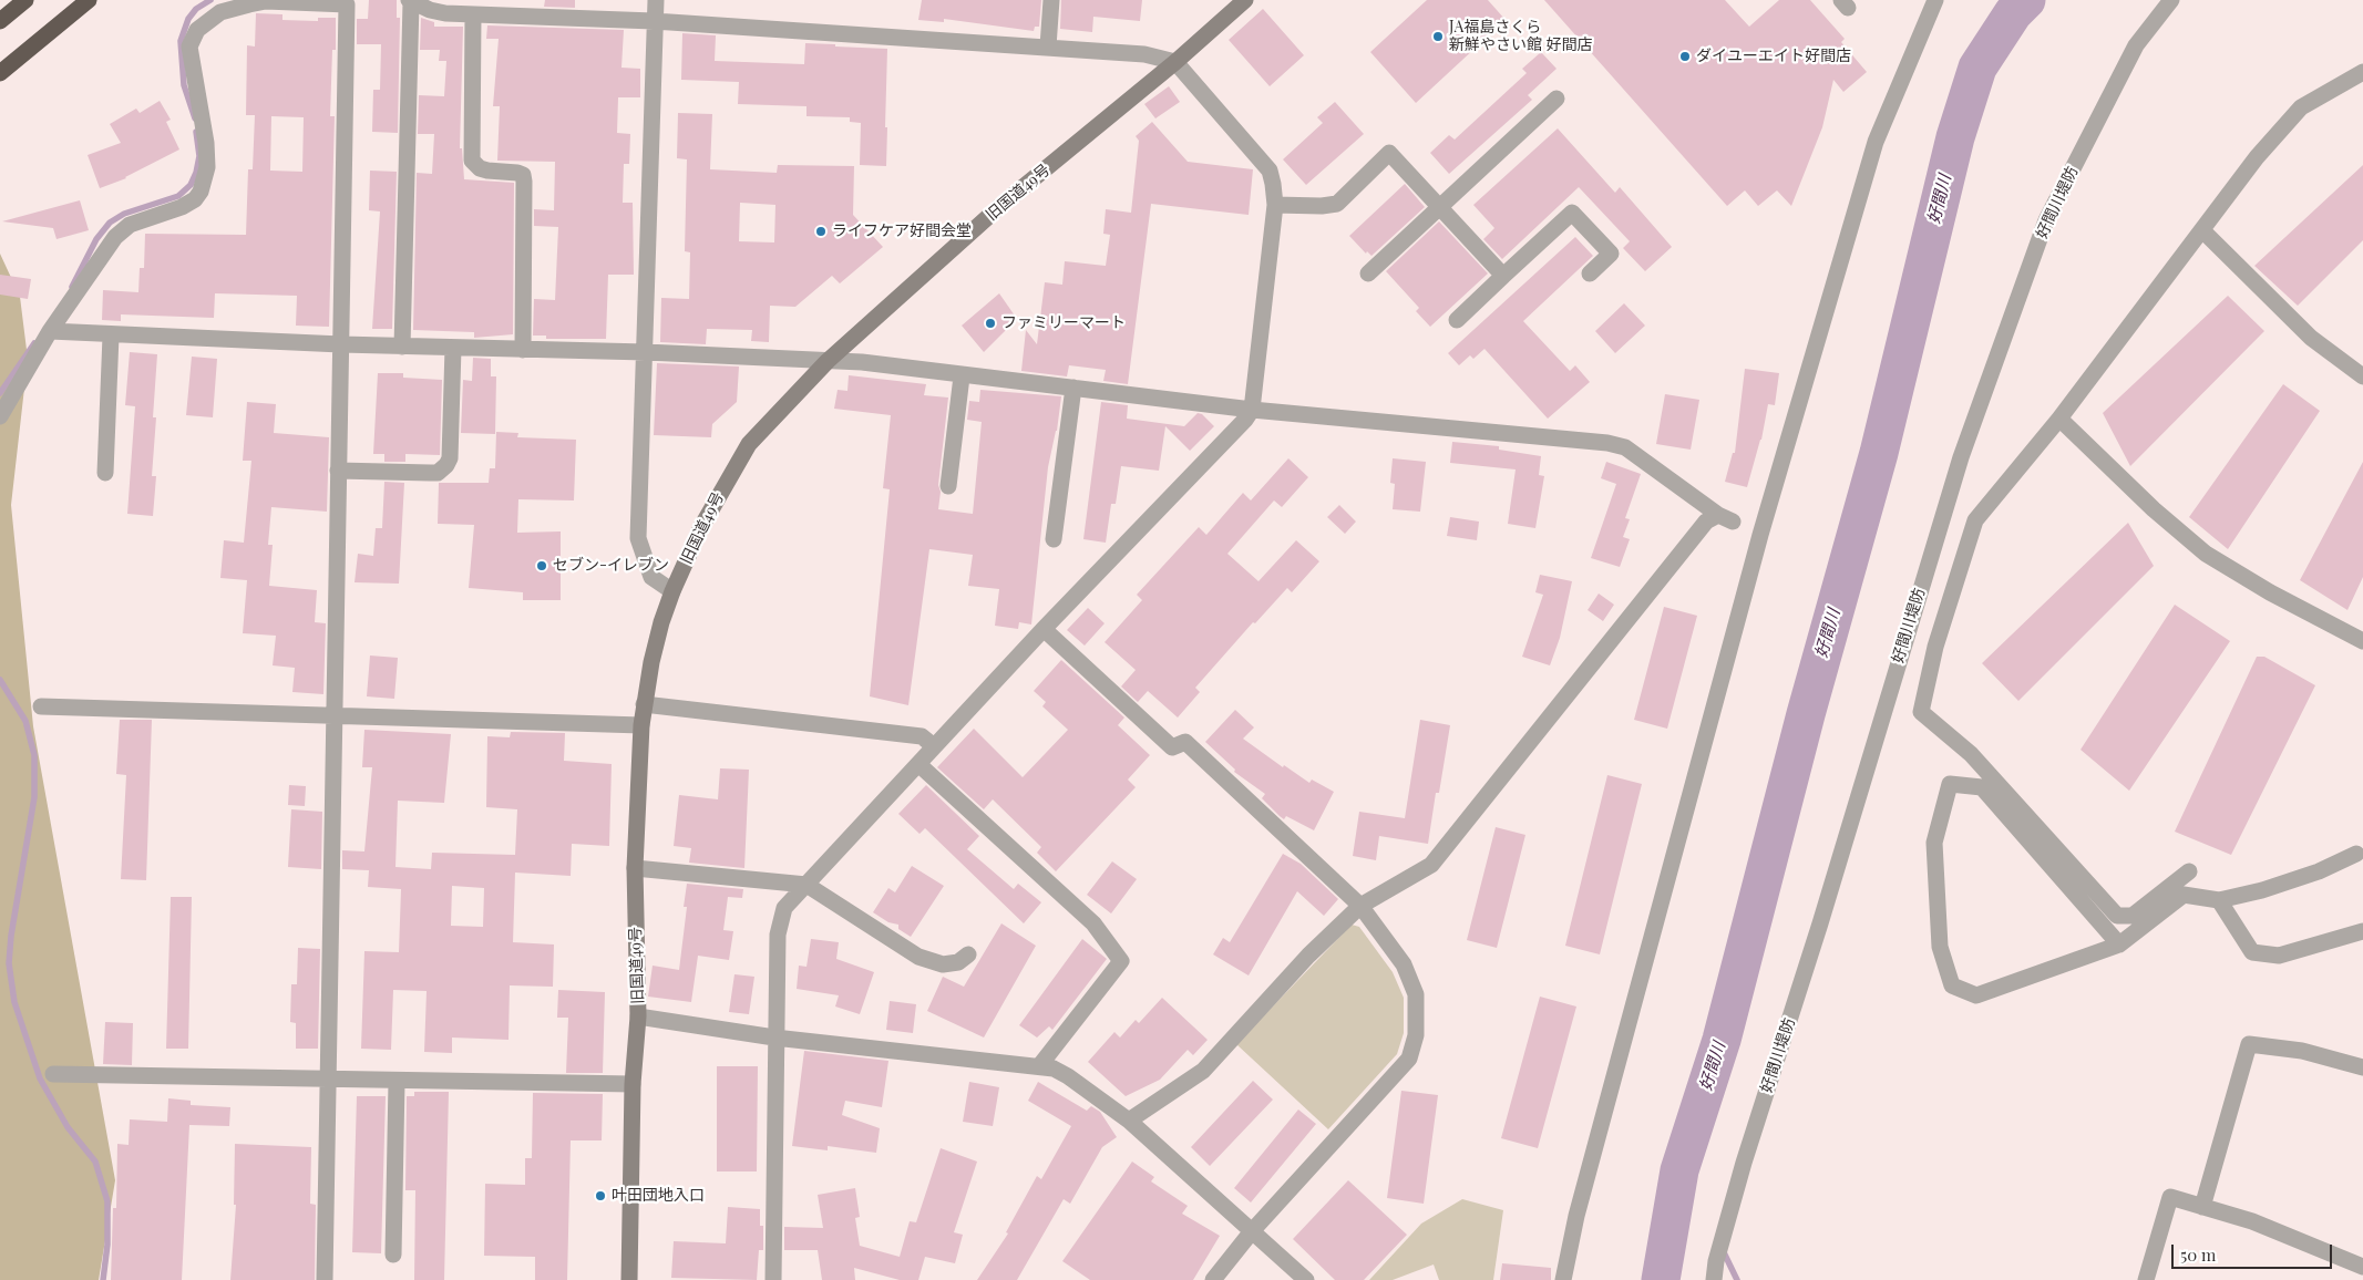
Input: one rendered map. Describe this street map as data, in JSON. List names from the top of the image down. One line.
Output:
{"streets":{"street":["旧国道49号","好間川堤防"]},"water":["好間川"],"places":["JA福島さくら 新鮮やさい館 好間店","ダイユーエイト好間店","ライフケア好間会堂","ファミリーマート","セブン-イレブン","叶田団地入口"],"scale_bar":"50 m"}
